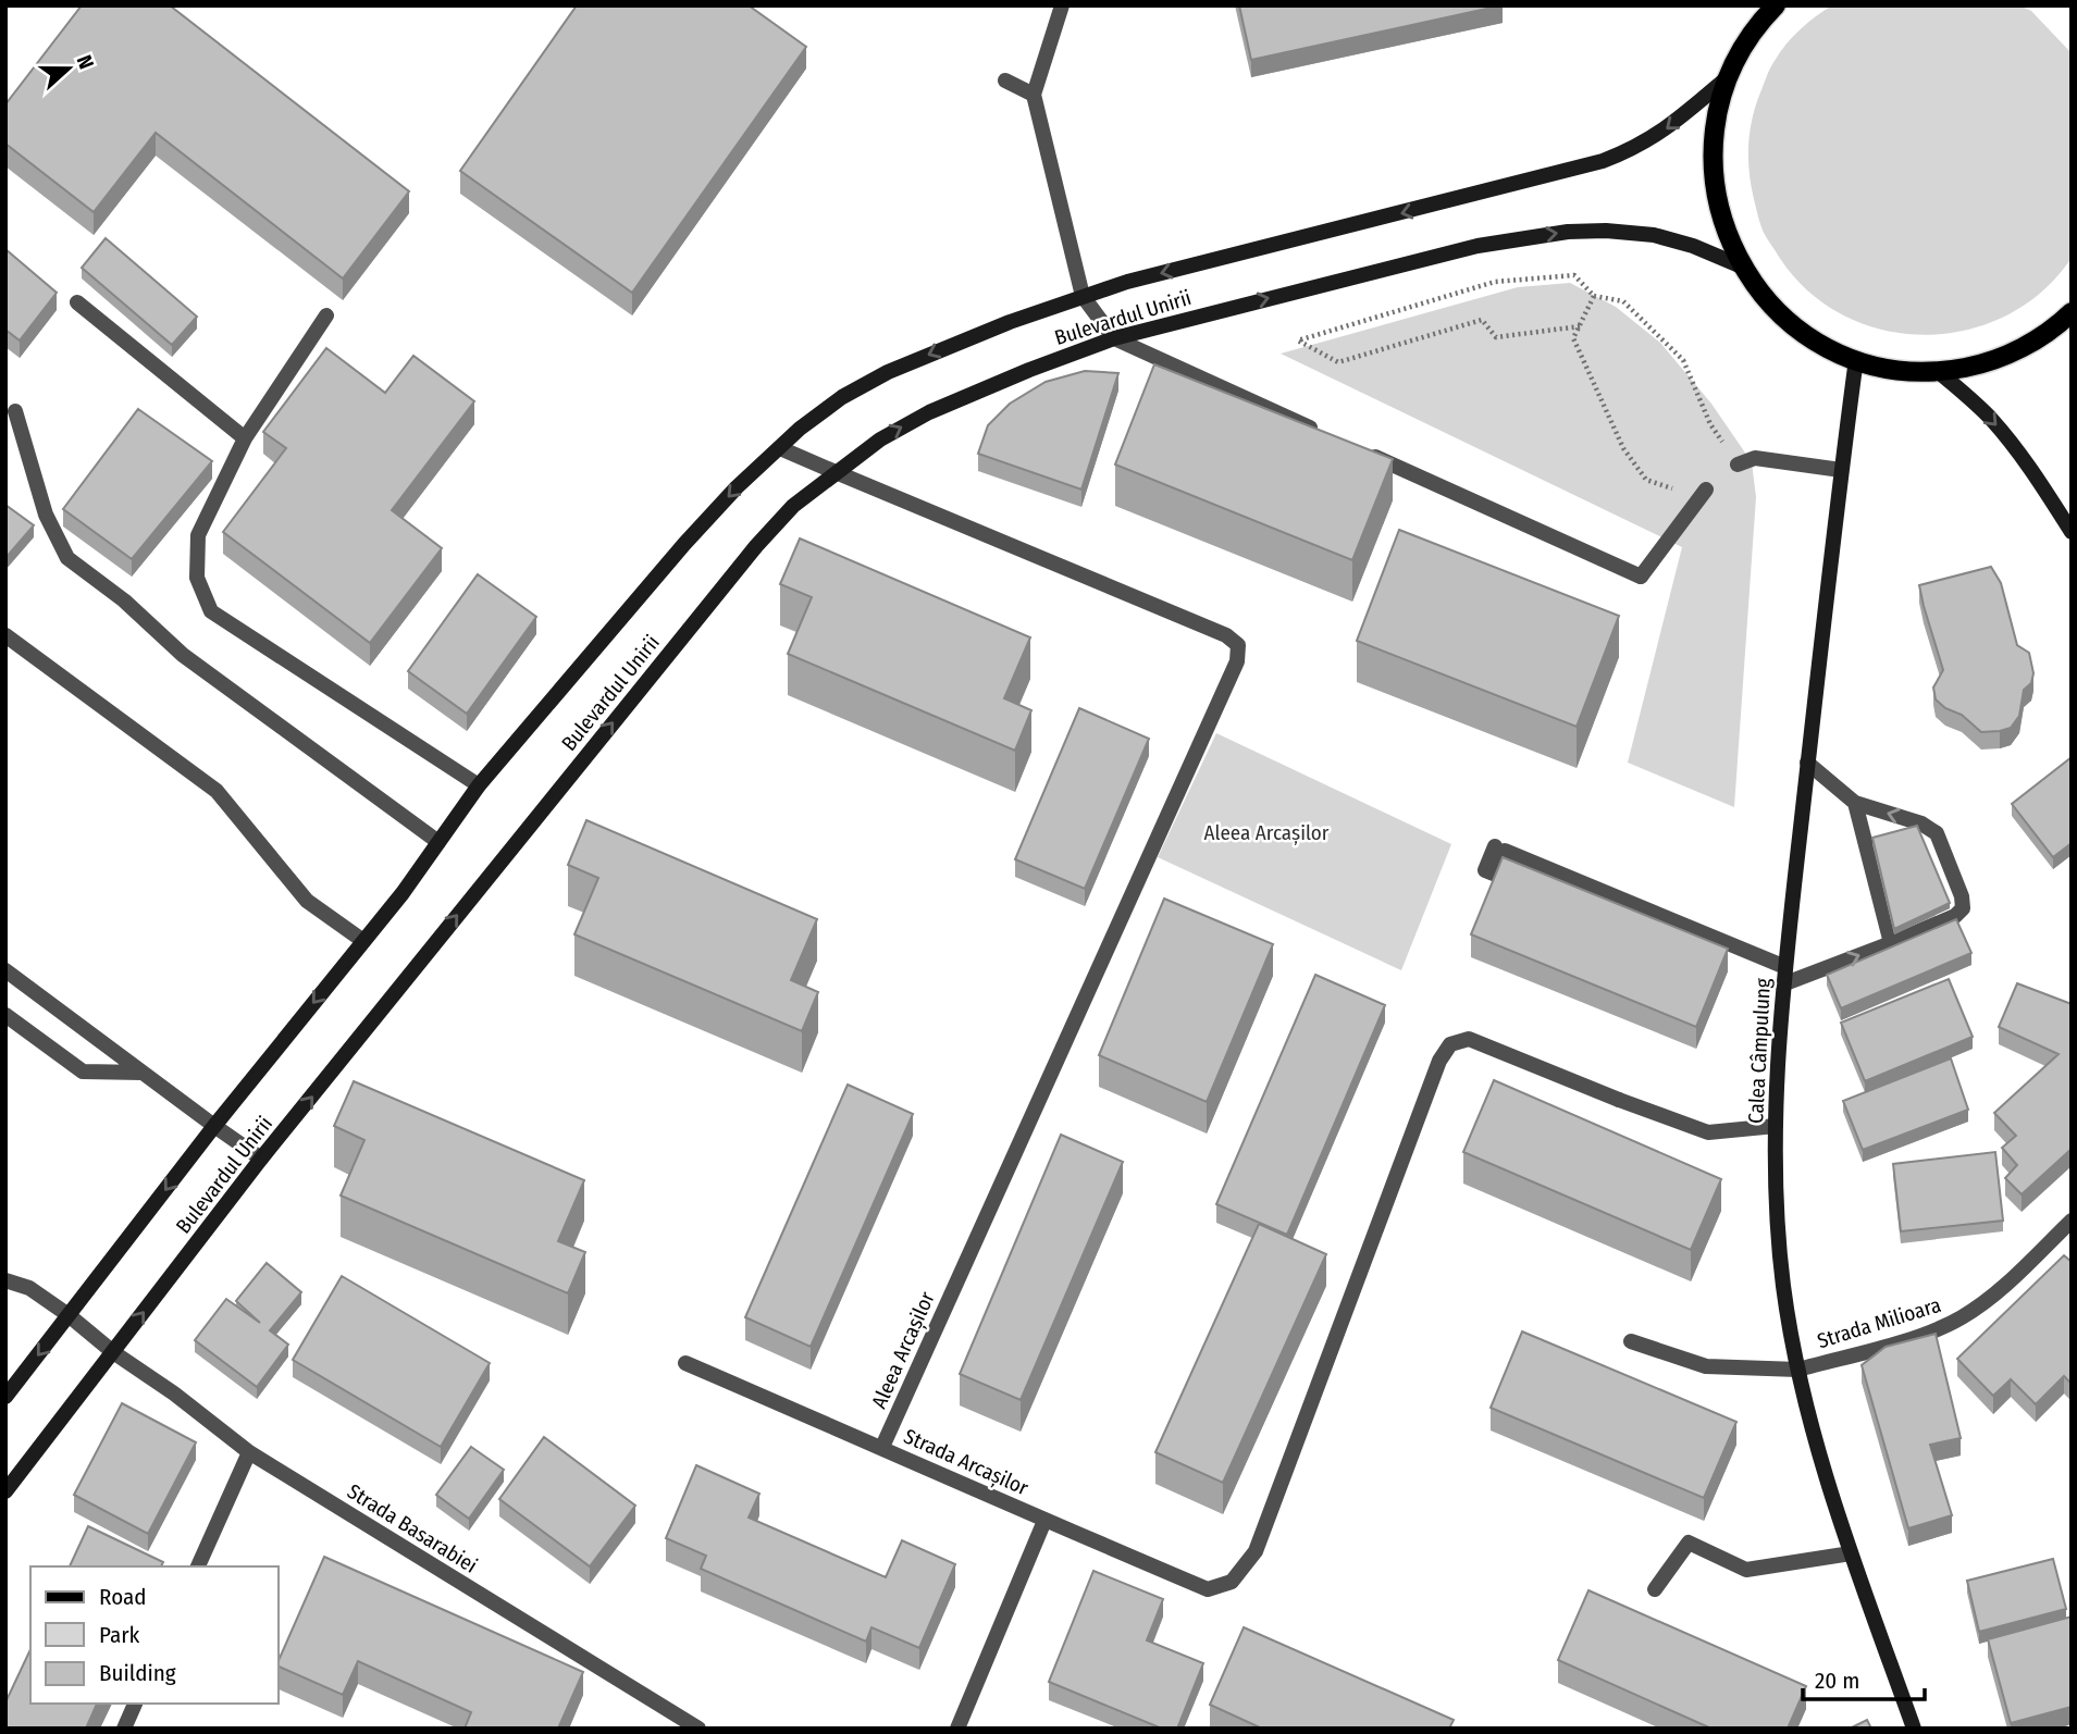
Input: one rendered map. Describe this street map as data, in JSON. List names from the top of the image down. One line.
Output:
{"streets":{"main road":["Bulevardul Unirii","Calea Câmpulung"],"street":["Strada Milioara","Aleea Arcașilor","Strada Arcașilor","Strada Basarabiei"]},"crossings":[["Bulevardul Unirii","Aleea Arcașilor"],["Bulevardul Unirii","Strada Basarabiei"],["Calea Câmpulung","Strada Milioara"],["Calea Câmpulung","Strada Arcașilor"],["Aleea Arcașilor","Strada Arcașilor"]],"parks":["Aleea Arcașilor"],"legend":["Road","Park","Building"],"scale_bar":"20 m","north":"right"}
